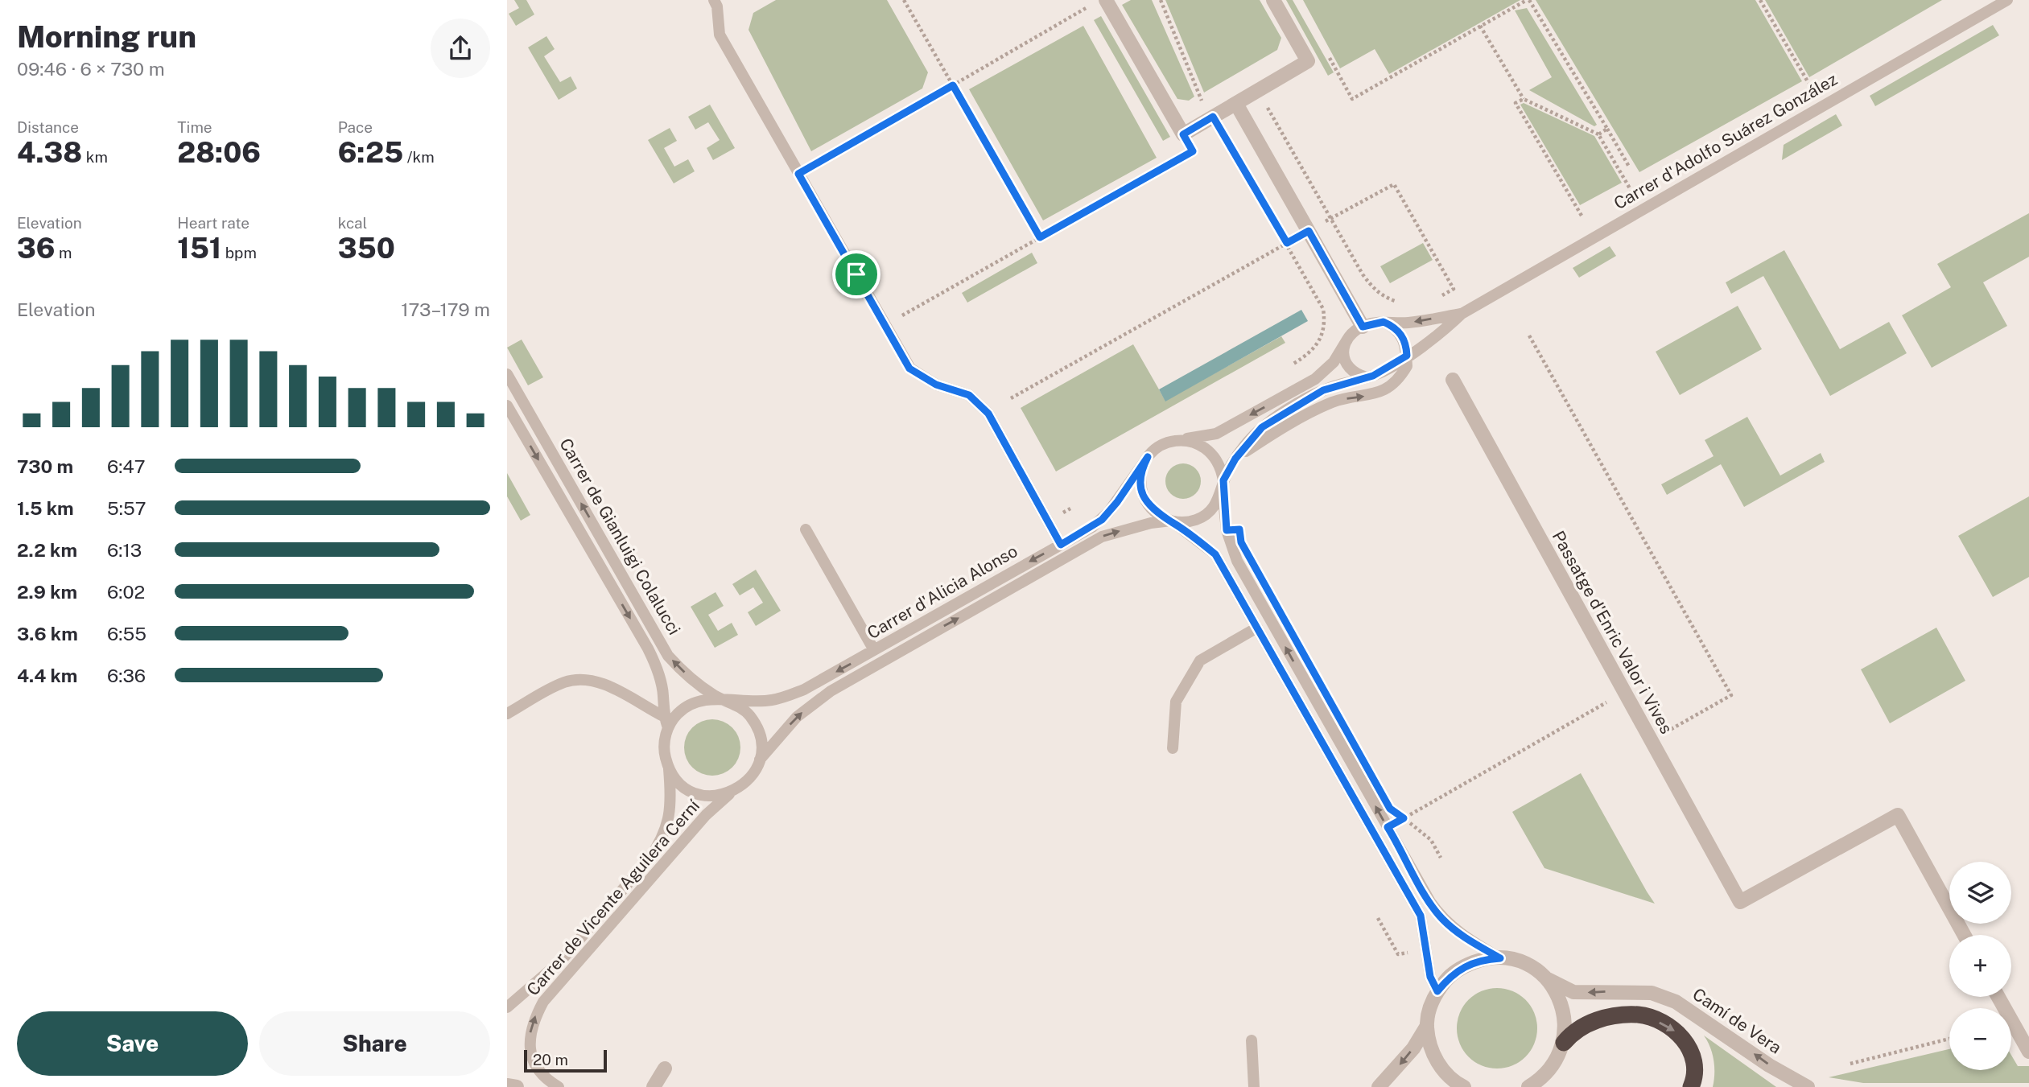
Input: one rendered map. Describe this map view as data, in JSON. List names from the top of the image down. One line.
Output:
{"streets":{"street":["Passatge d'Enric Valor i Vives","Camí de Vera"],"lane":["Carrer d'Adolfo Suárez González","Carrer de Gianluigi Colalucci","Carrer d'Alicia Alonso","Carrer de Vicente Aguilera Cerní"]},"crossings":[["Carrer de Gianluigi Colalucci","Carrer d'Alicia Alonso"],["Carrer de Gianluigi Colalucci","Carrer de Vicente Aguilera Cerní"],["Carrer d'Alicia Alonso","Carrer de Vicente Aguilera Cerní"]],"one_way":["Camí de Vera"],"scale_bar":"20 m","page":{"heading":["Morning run","09:46 · 6 × 730 m"],"stats":[["Distance","4.38 km"],["Time","28:06"],["Pace","6:25 /km"],["Elevation","36 m"],["Heart rate","151 bpm"],["kcal","350"]],"chart":["Elevation","173–179 m"],"list":[{"name":"730 m","note":"6:47"},{"name":"1.5 km","note":"5:57"},{"name":"2.2 km","note":"6:13"},{"name":"2.9 km","note":"6:02"},{"name":"3.6 km","note":"6:55"},{"name":"4.4 km","note":"6:36"}],"map_buttons":["+","−"],"buttons":["Save","Share"],"scale":"20 m"}}
